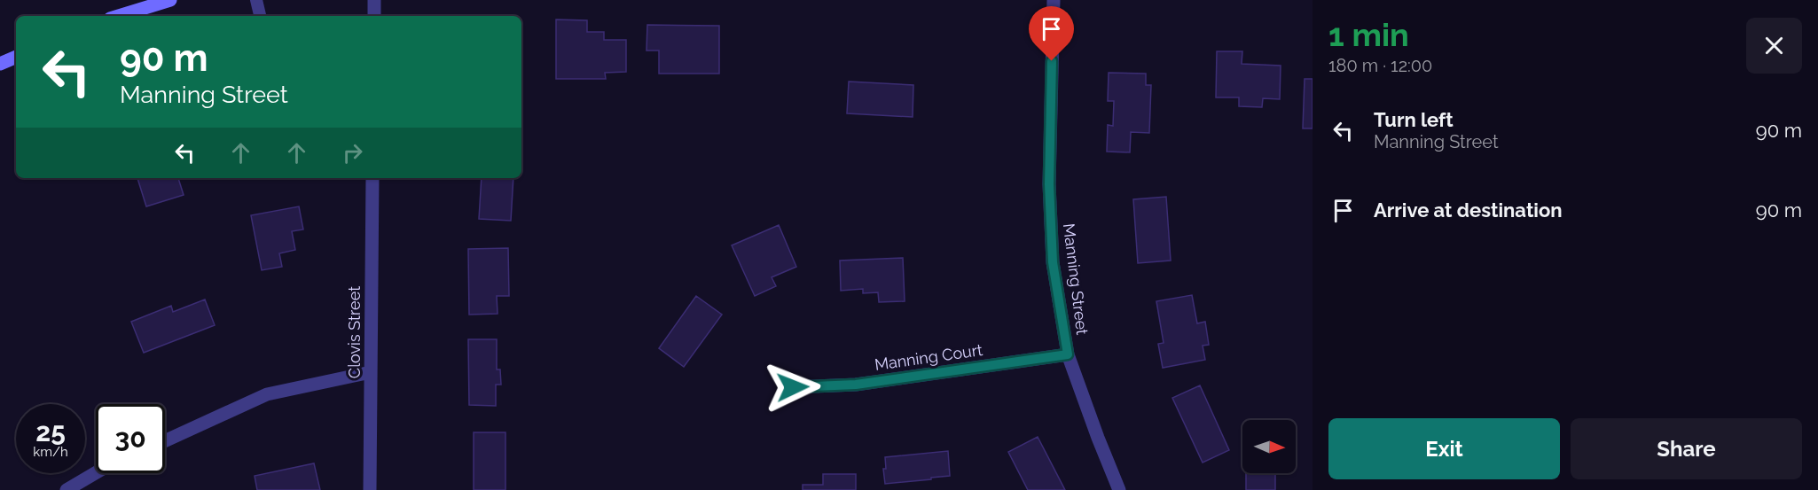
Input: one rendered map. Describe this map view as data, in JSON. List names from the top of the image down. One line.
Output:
{"streets":{"street":["Manning Street","Clovis Street","Manning Court"]},"crossings":[["Manning Street","Manning Court"]],"north":"right","page":{"heading":["1 min","180 m · 12:00"],"turn":["90 m","Manning Street"],"list":[{"name":"Turn left","note":"Manning Street","value":"90 m"},{"name":"Arrive at destination","value":"90 m"}],"speed":"25 km/h","limit":"30","buttons":["Exit","Share"]}}
